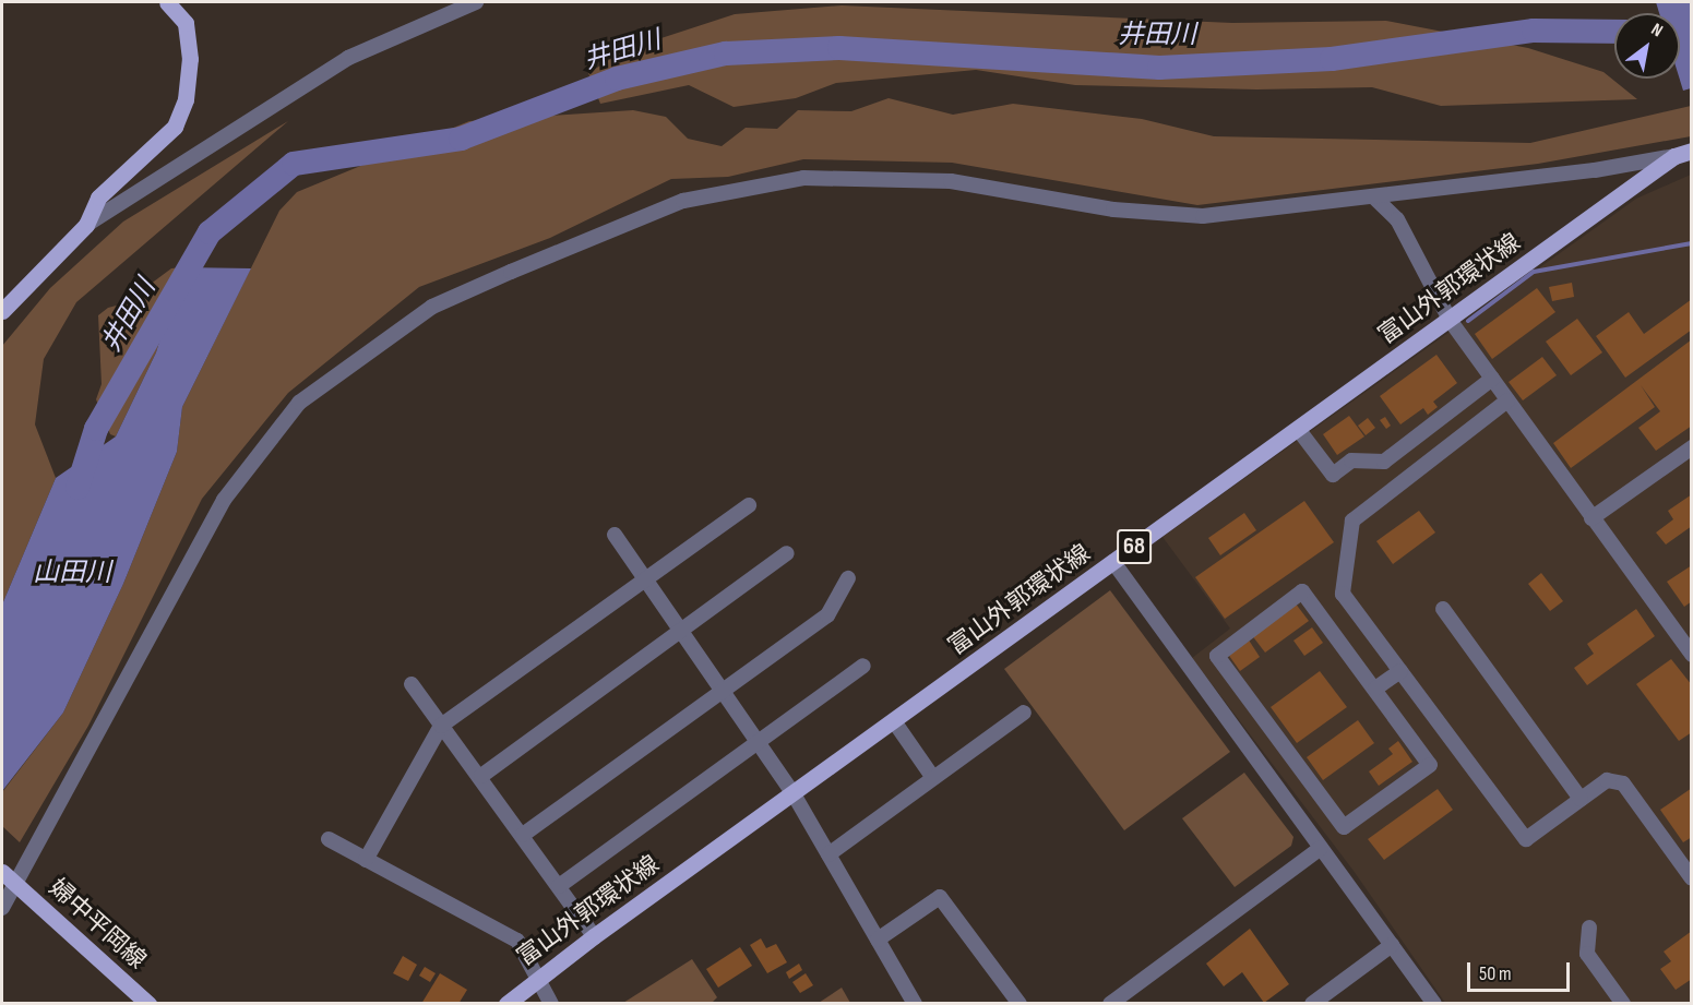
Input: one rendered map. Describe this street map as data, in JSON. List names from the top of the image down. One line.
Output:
{"streets":{"main road":["富山外郭環状線","68","婦中平岡線"]},"water":["井田川","山田川"],"scale_bar":"50 m","north":"top right"}
